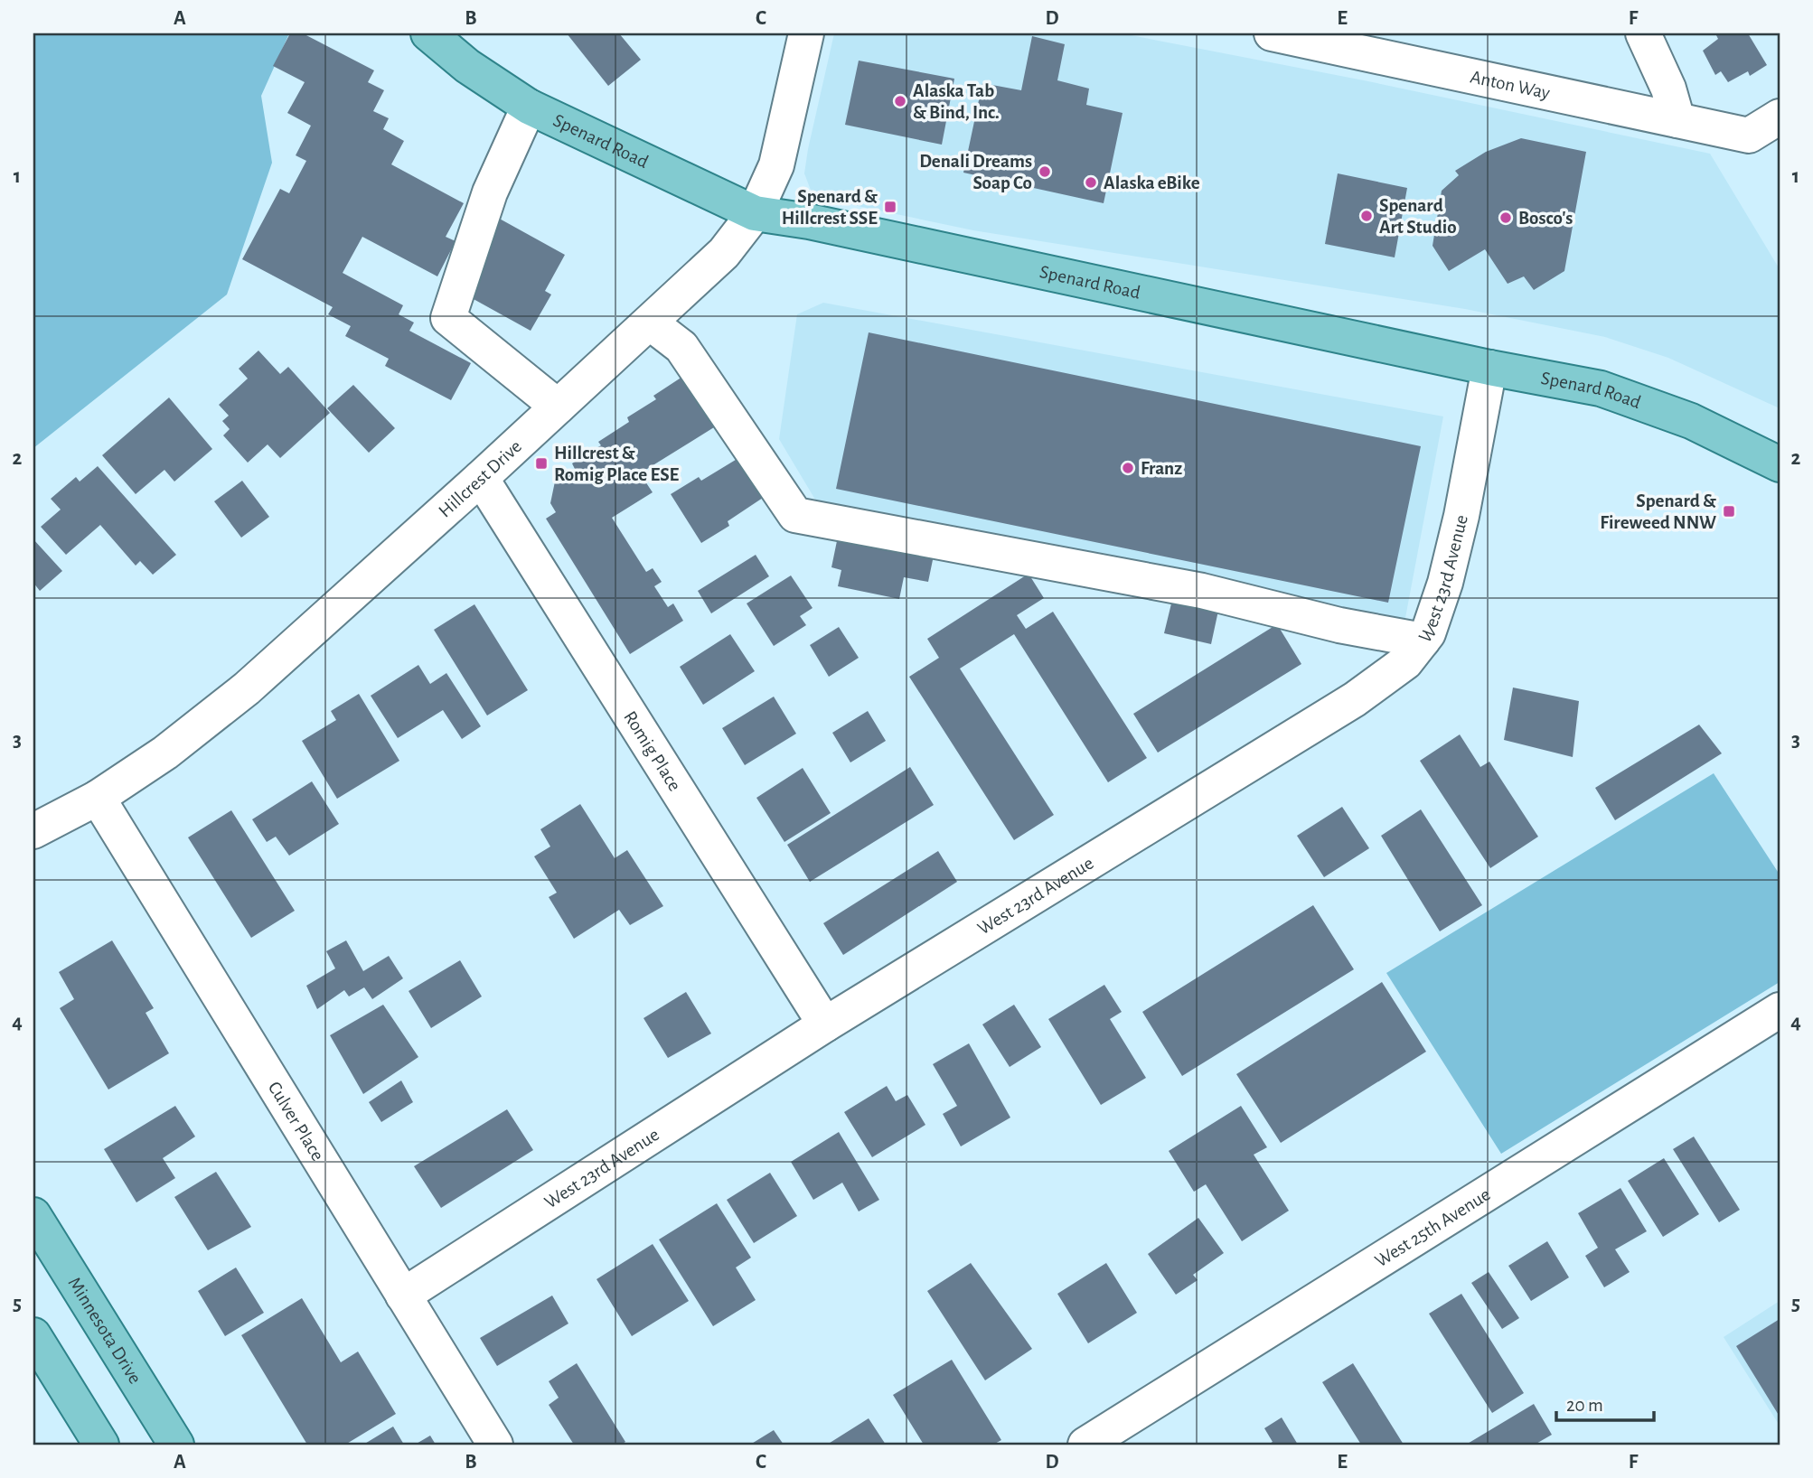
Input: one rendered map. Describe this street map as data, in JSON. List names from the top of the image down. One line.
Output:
{"streets":{"main road":["Spenard Road","Minnesota Drive"],"street":["Anton Way","Hillcrest Drive","West 23rd Avenue","Romig Place","Culver Place","West 25th Avenue"]},"crossings":[["Spenard Road","Hillcrest Drive"],["Spenard Road","West 23rd Avenue"],["Hillcrest Drive","Romig Place"],["Hillcrest Drive","Culver Place"],["West 23rd Avenue","Romig Place"],["West 23rd Avenue","Culver Place"]],"places":{"other":["Alaska Tab & Bind, Inc.","Denali Dreams Soap Co","Alaska eBike","Spenard Art Studio","Bosco's","Franz"],"transit":["Spenard & Hillcrest SSE","Hillcrest & Romig Place ESE","Spenard & Fireweed NNW"]},"scale_bar":"20 m","grid":{"columns":["A","B","C","D","E","F"],"rows":["1","2","3","4","5"]}}
